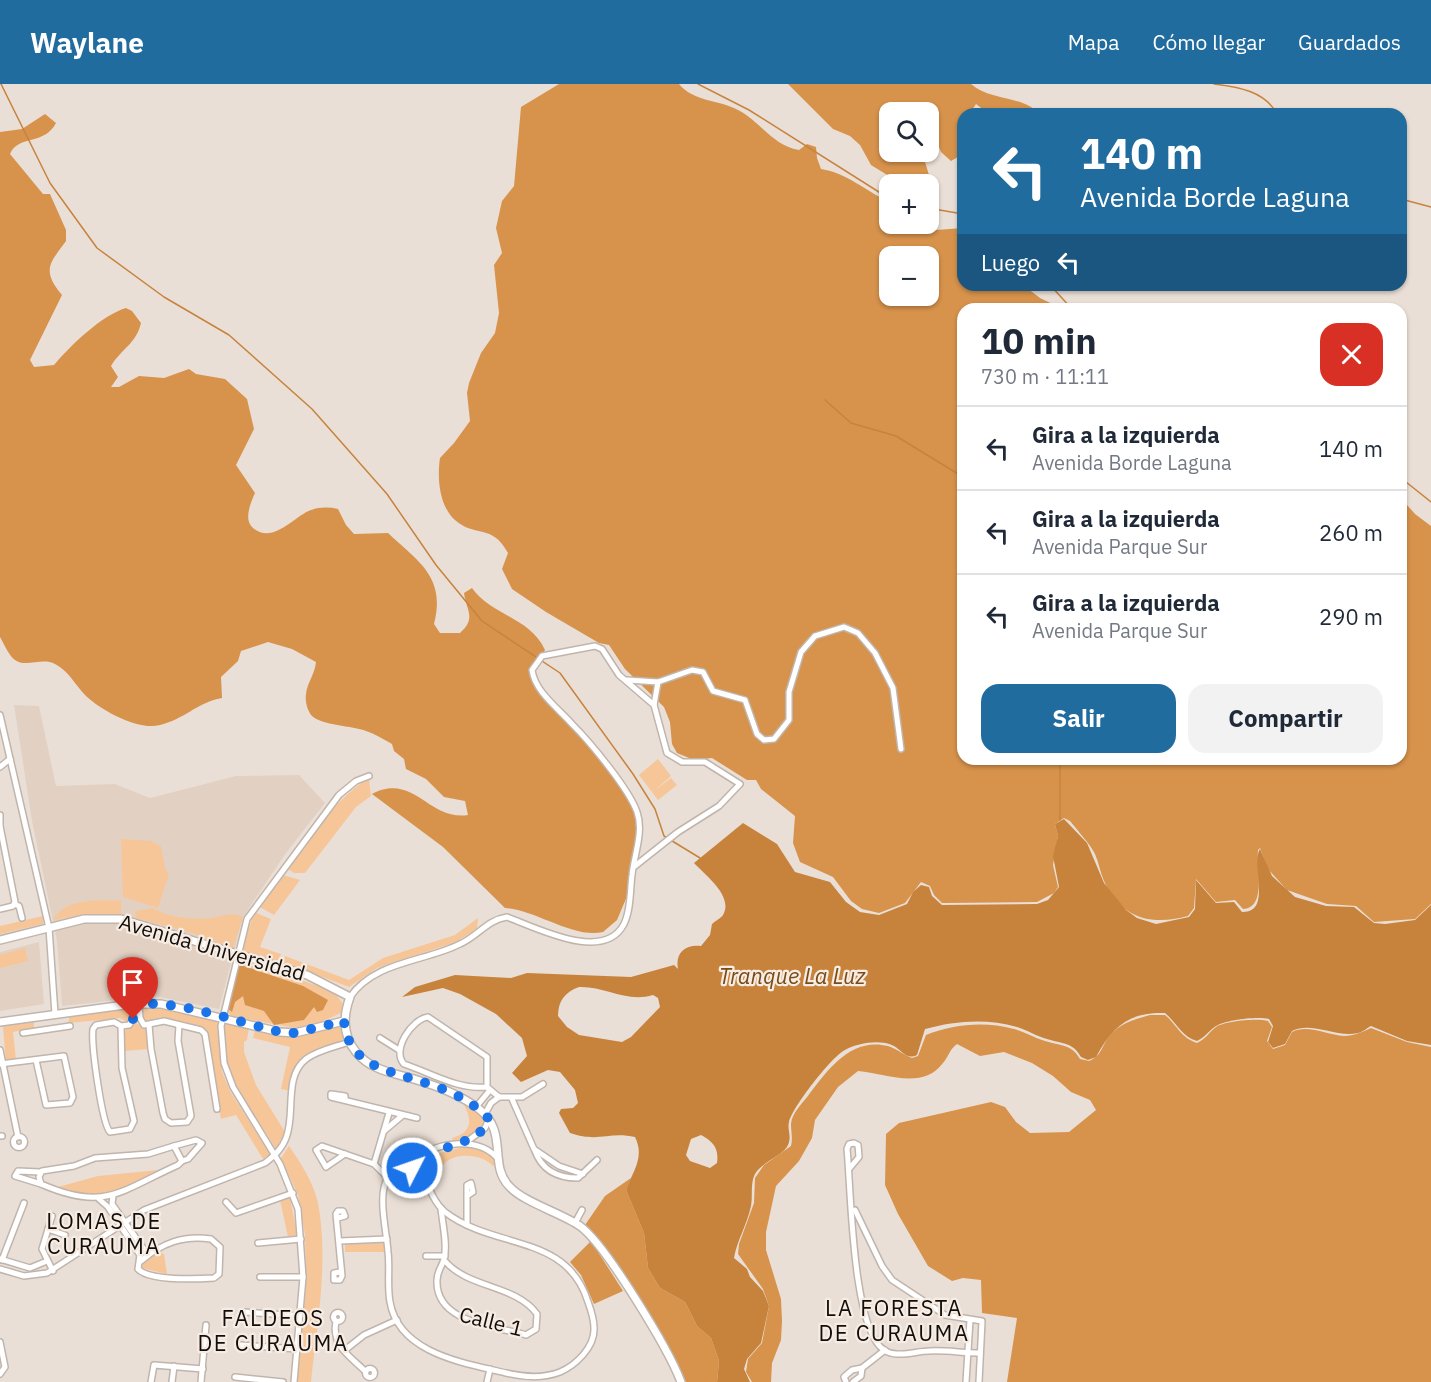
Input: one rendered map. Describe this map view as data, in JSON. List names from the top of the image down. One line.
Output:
{"streets":{"street":["Avenida Universidad","Calle 1"]},"districts":["LOMAS DE CURAUMA","LA FORESTA DE CURAUMA","FALDEOS DE CURAUMA"],"water":["Tranque La Luz"],"page":{"header":"Waylane","nav":["Mapa","Cómo llegar","Guardados"],"map_buttons":["+","−"],"turn":["140 m","Avenida Borde Laguna"],"then":"Luego","heading":["10 min","730 m · 11:11"],"list":[{"name":"Gira a la izquierda","note":"Avenida Borde Laguna","value":"140 m"},{"name":"Gira a la izquierda","note":"Avenida Parque Sur","value":"260 m"},{"name":"Gira a la izquierda","note":"Avenida Parque Sur","value":"290 m"}],"buttons":["Salir","Compartir"]}}
